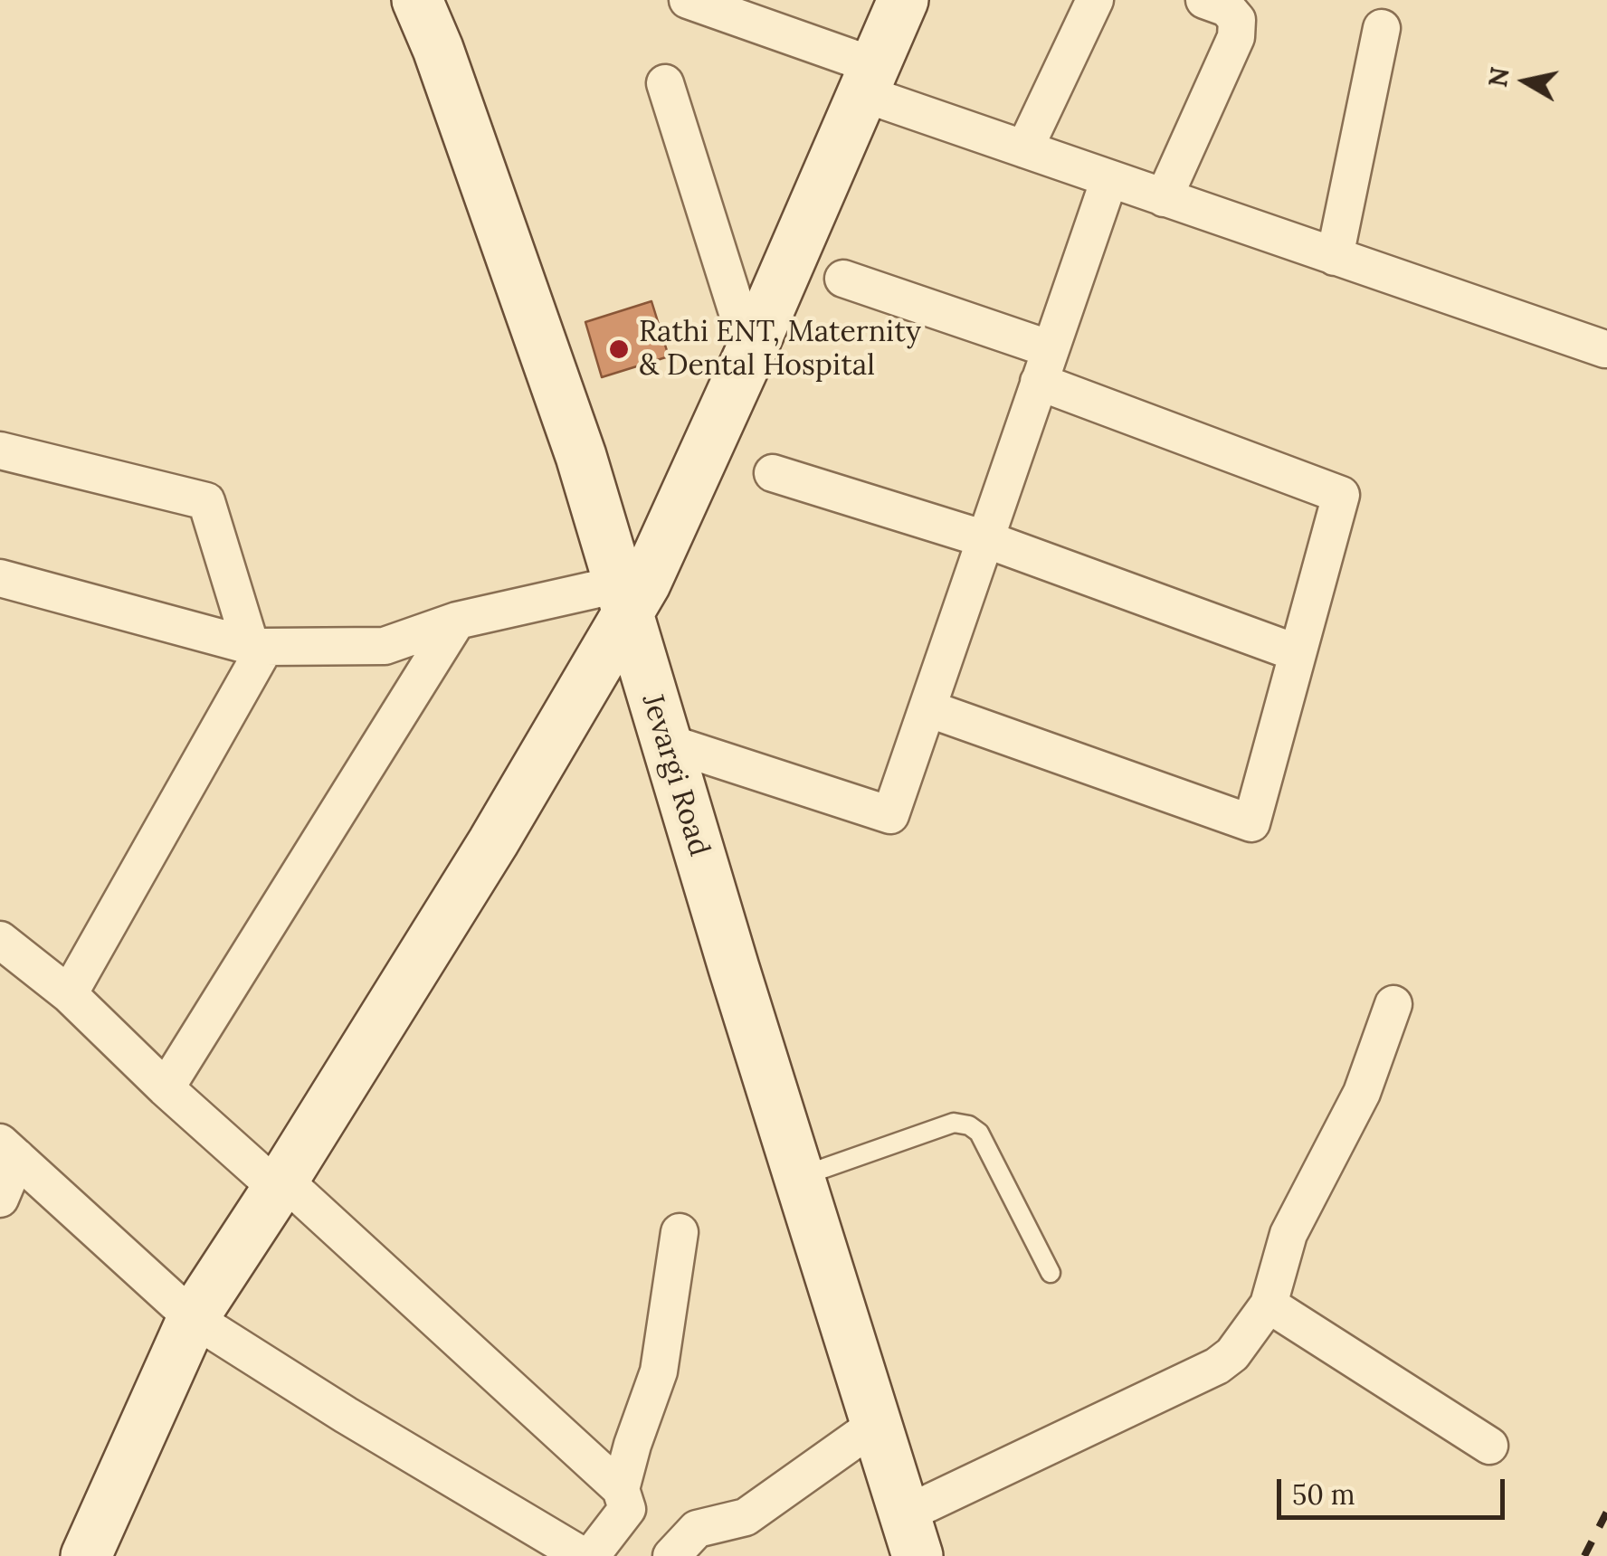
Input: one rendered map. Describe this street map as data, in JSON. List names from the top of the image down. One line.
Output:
{"streets":{"street":["Jevargi Road"]},"places":["Rathi ENT, Maternity & Dental Hospital"],"scale_bar":"50 m","north":"left"}
